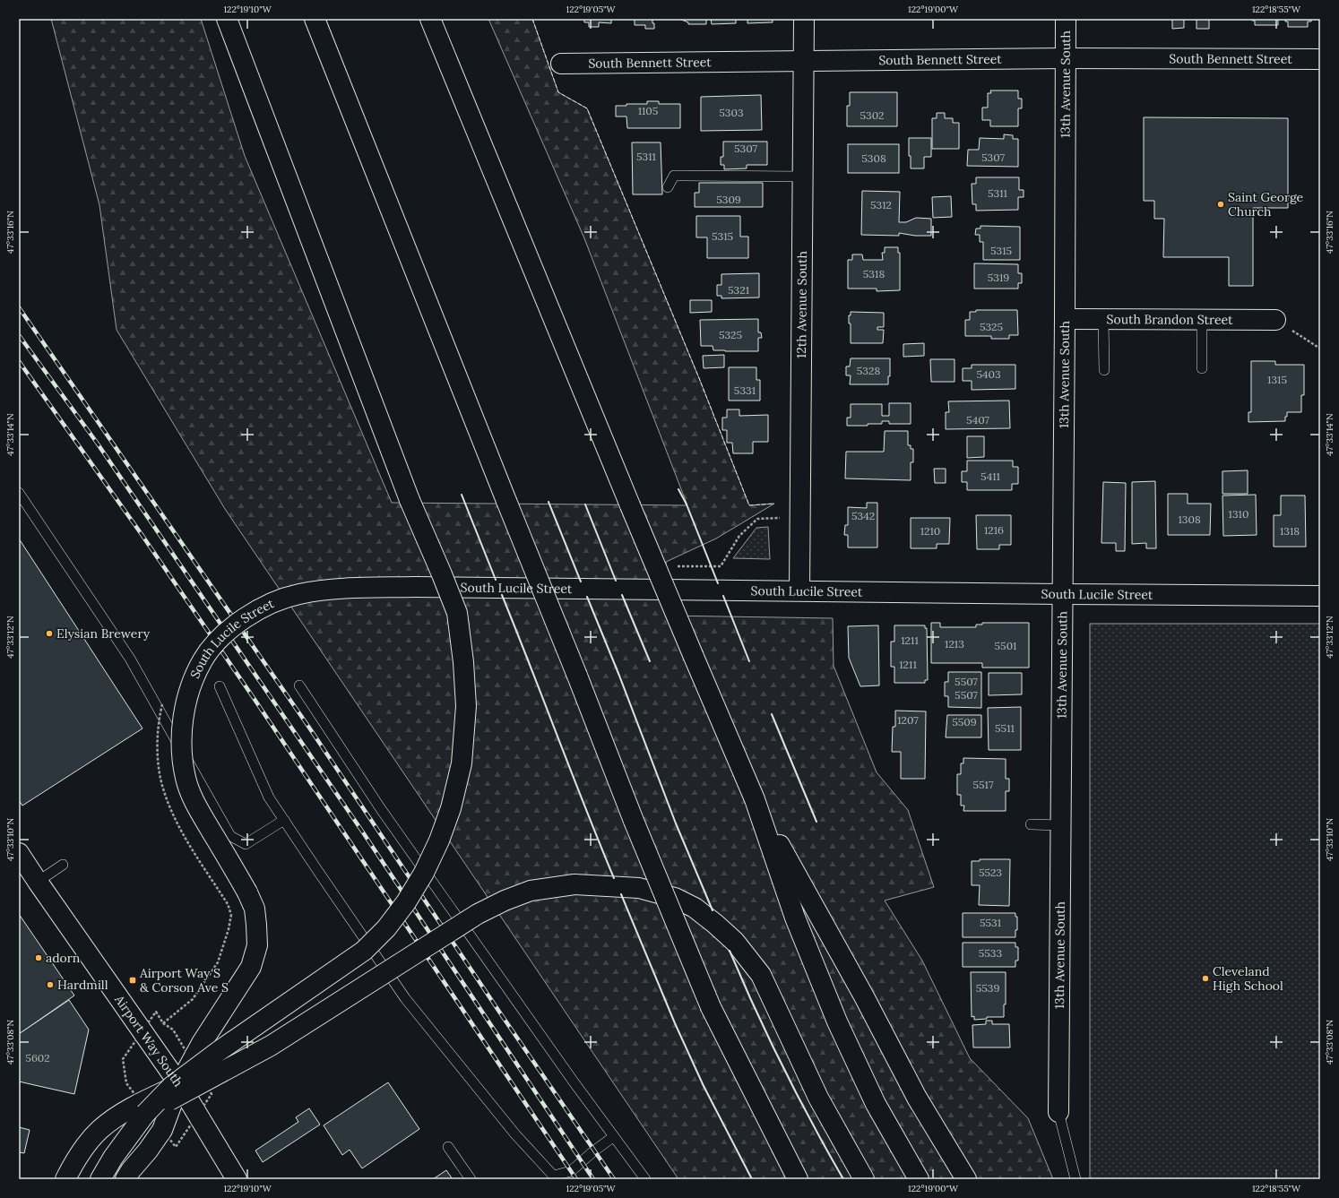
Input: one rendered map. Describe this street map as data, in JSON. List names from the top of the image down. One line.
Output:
{"streets":{"main road":["South Bennett Street","13th Avenue South","12th Avenue South","South Brandon Street","South Lucile Street","Airport Way South"]},"crossings":[["South Bennett Street","13th Avenue South"],["South Bennett Street","12th Avenue South"],["13th Avenue South","South Brandon Street"],["13th Avenue South","South Lucile Street"],["12th Avenue South","South Lucile Street"],["South Lucile Street","Airport Way South"]],"places":{"other":["Saint George Church","Elysian Brewery","adorn","Cleveland High School","Hardmill"],"transit":["Airport Way S & Corson Ave S"]},"house_numbers":["1105","5303","5302","5307","5311","5307","5308","5311","5309","5312","5315","5315","5318","5319","5321","5325","5325","5328","5403","1315","5331","5407","5411","1310","5342","1308","1216","1210","1318","1211","1213","5501","1211","5507","5507","1207","5509","5511","5517","5523","5531","5533","5539","5602"],"coordinates":["122°19'10\"W","122°19'05\"W","122°19'00\"W","122°18'55\"W","47°33'16\"N","47°33'14\"N","47°33'12\"N","47°33'10\"N","47°33'08\"N"]}
